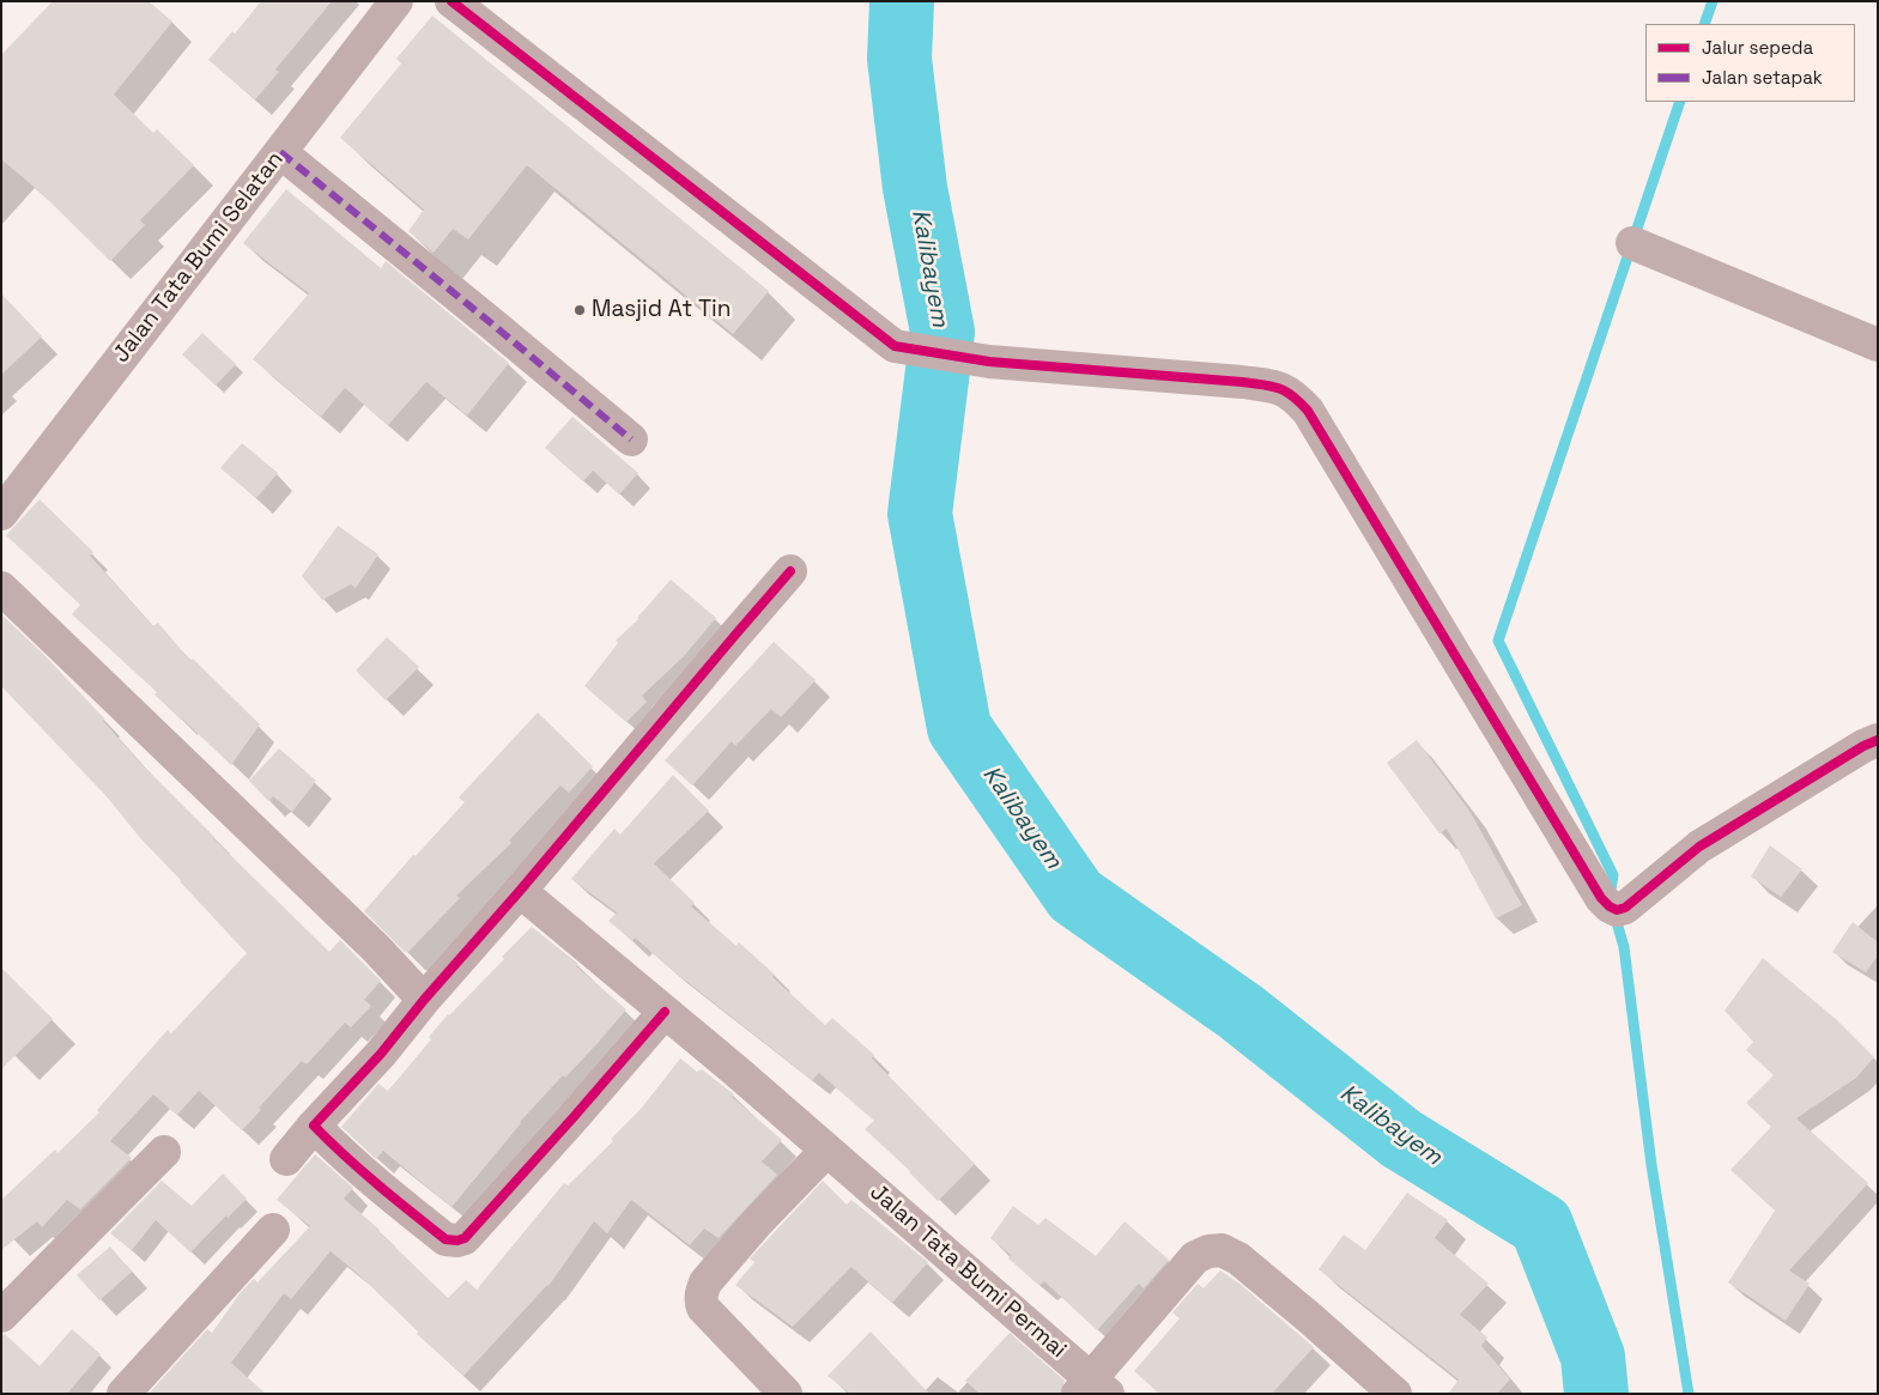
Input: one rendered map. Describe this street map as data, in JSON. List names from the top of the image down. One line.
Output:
{"streets":{"street":["Jalan Tata Bumi Selatan","Jalan Tata Bumi Permai"]},"water":["Kalibayem"],"places":["Masjid At Tin"],"legend":["Jalur sepeda","Jalan setapak"]}
